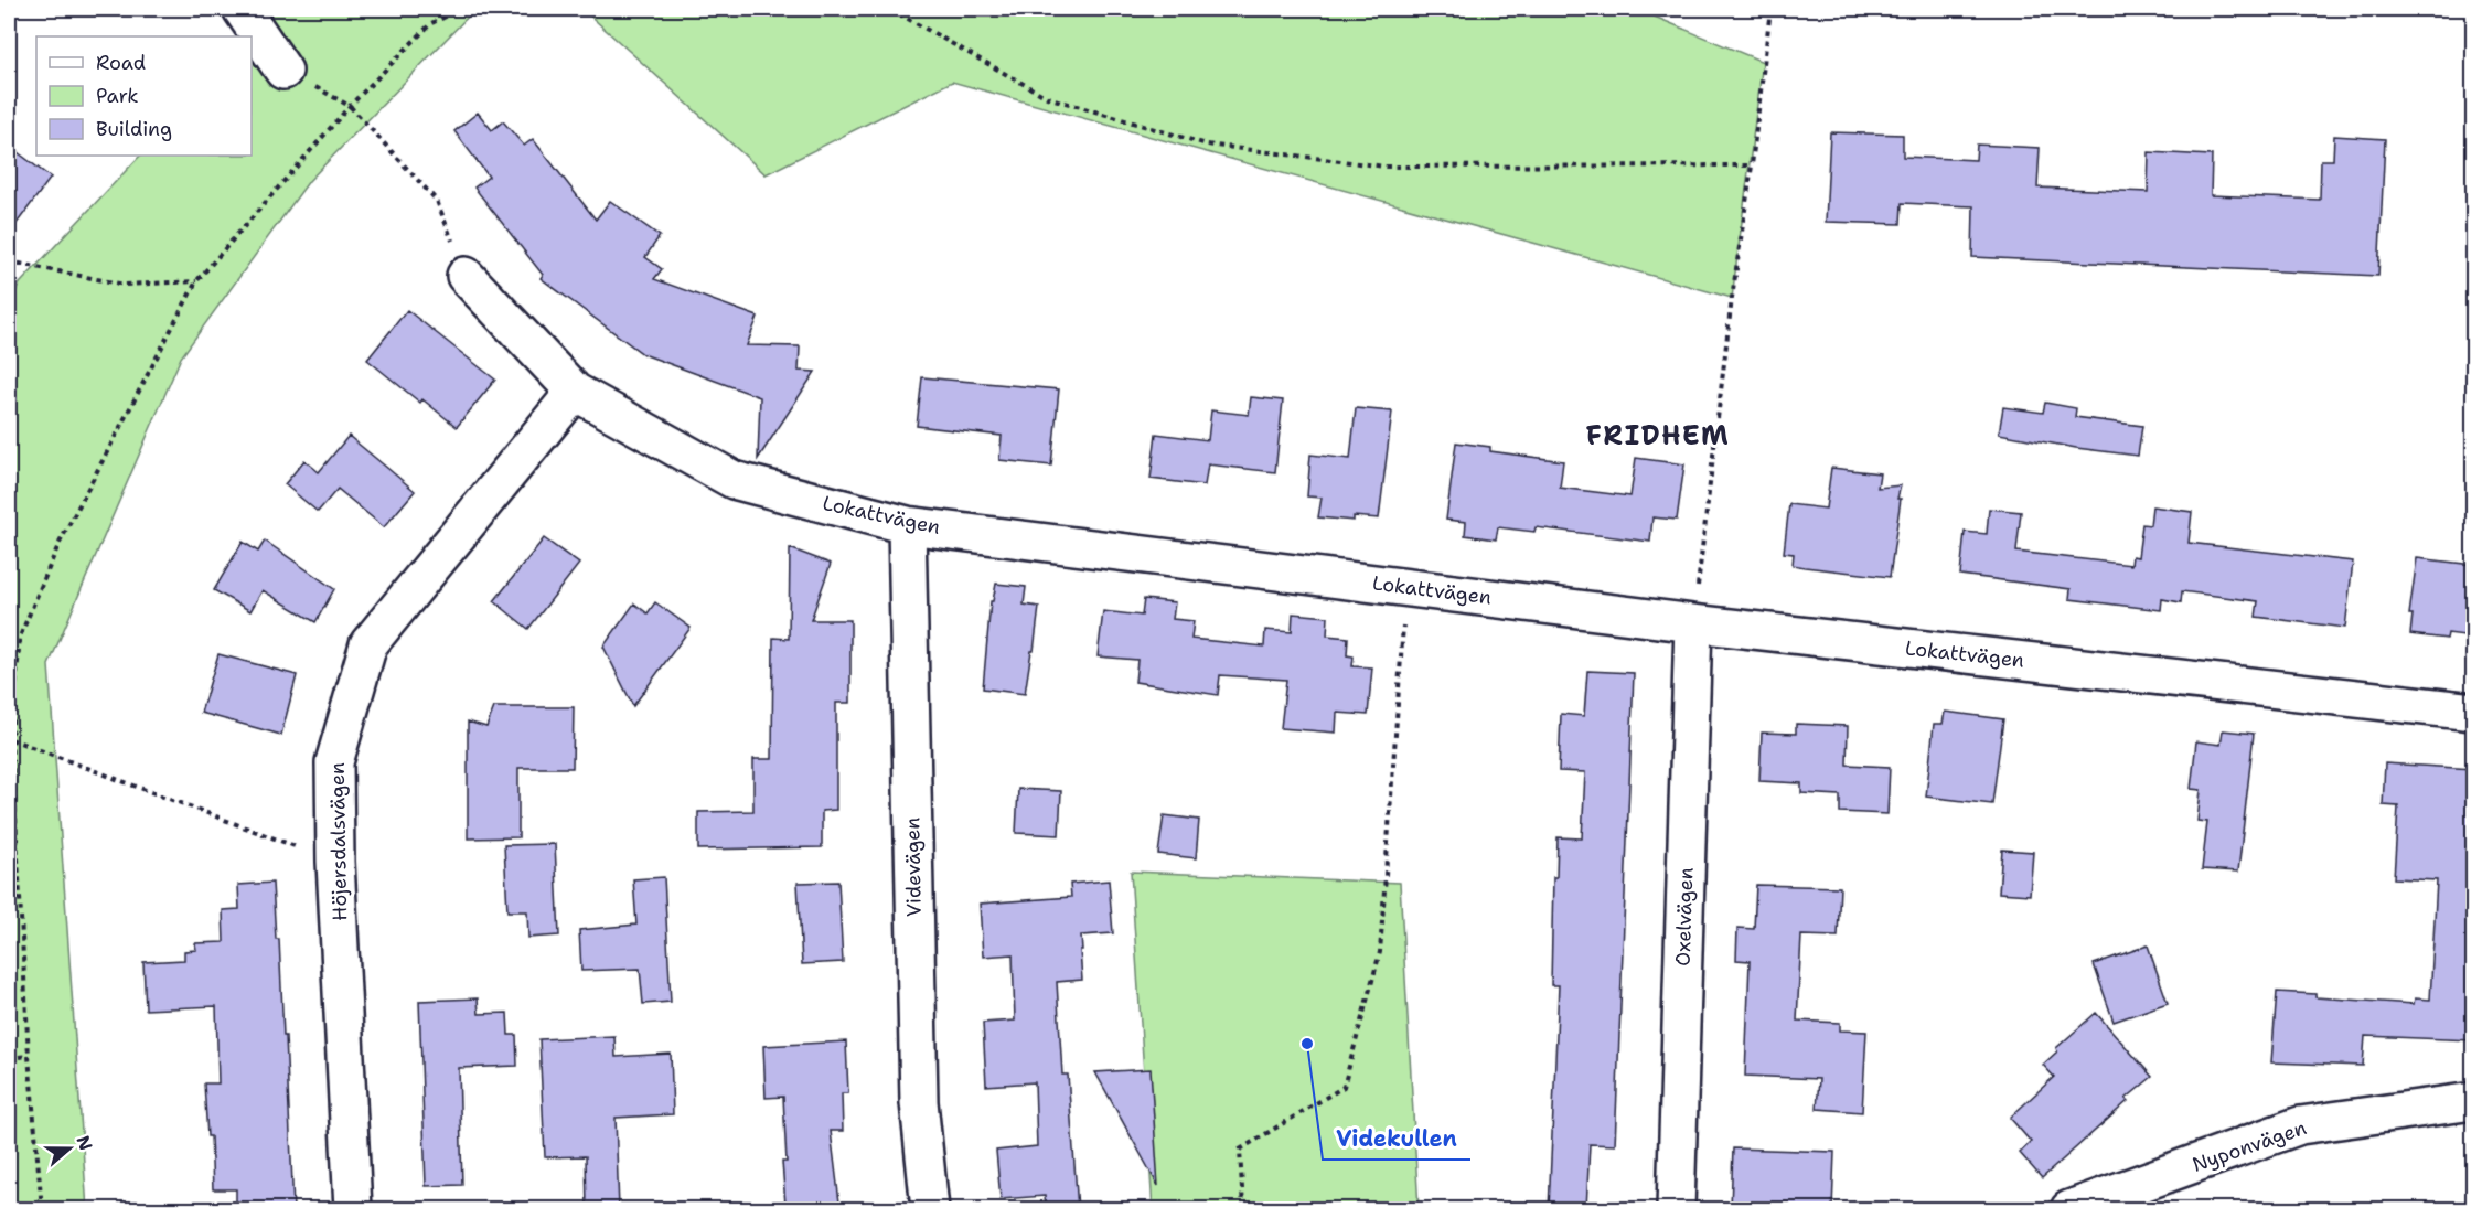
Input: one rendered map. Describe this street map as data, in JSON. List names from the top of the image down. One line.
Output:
{"streets":{"street":["Lokattvägen","Höjersdalsvägen","Videvägen","Oxelvägen","Nyponvägen"]},"crossings":[["Lokattvägen","Höjersdalsvägen"],["Lokattvägen","Videvägen"],["Lokattvägen","Oxelvägen"]],"districts":["FRIDHEM"],"places":["Videkullen"],"legend":["Road","Park","Building"],"north":"right"}
